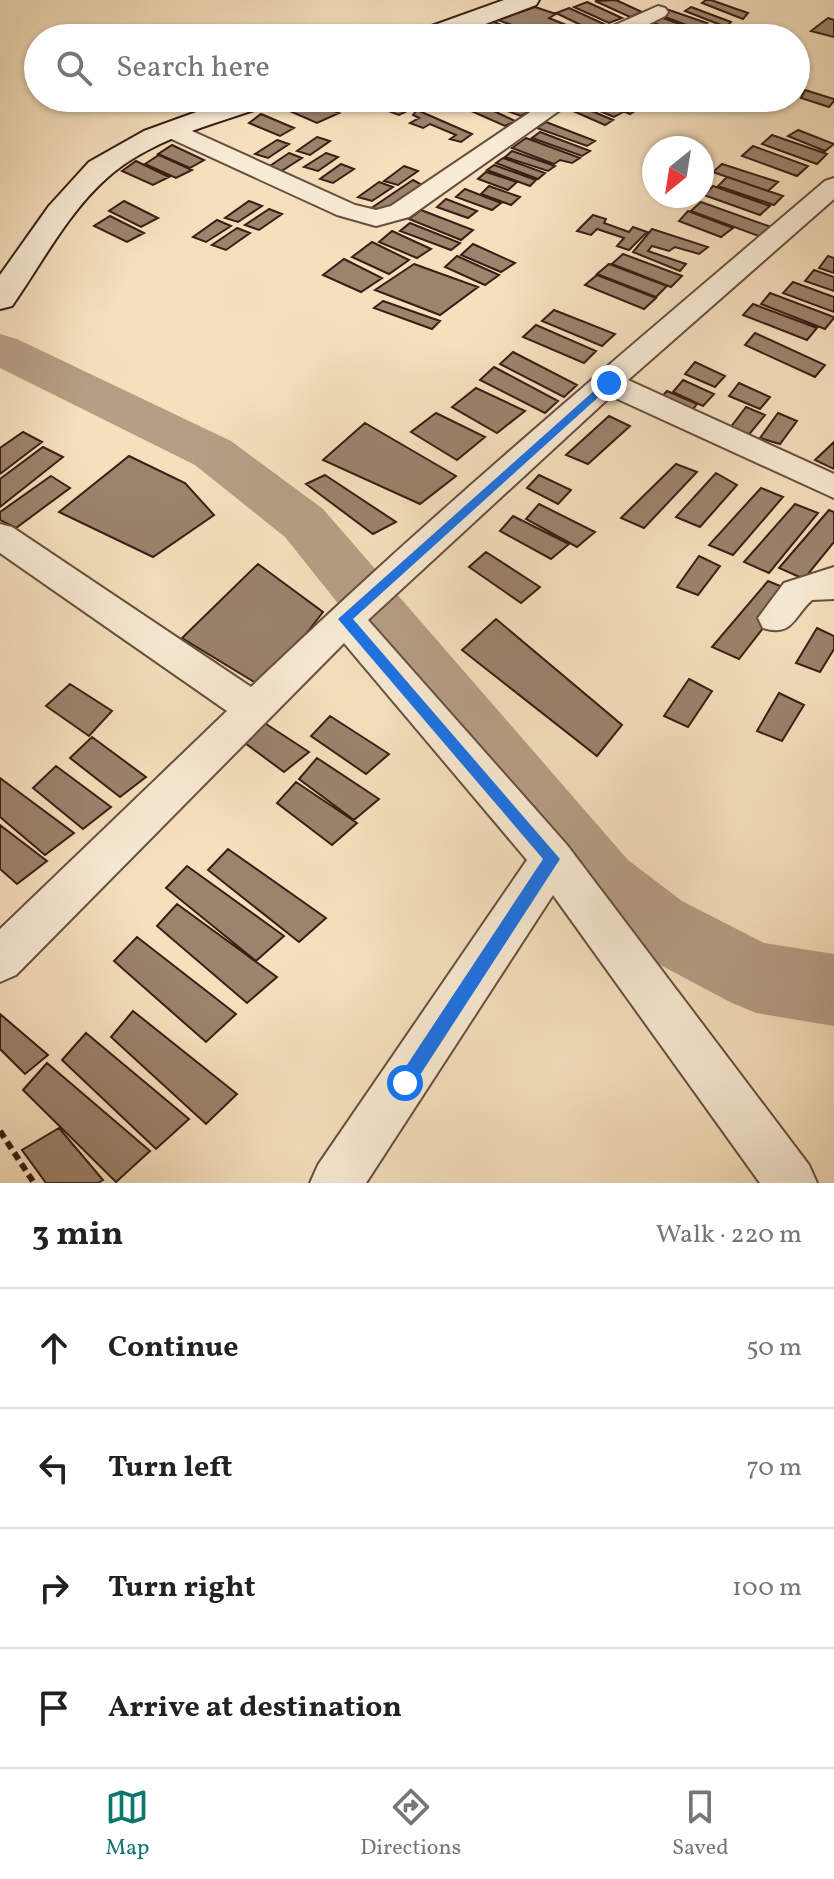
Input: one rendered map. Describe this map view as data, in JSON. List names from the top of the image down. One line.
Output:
{"north":"bottom left","page":{"search":"Search here","heading":["3 min","Walk · 220 m"],"list":[["Continue","50 m"],["Turn left","70 m"],["Turn right","100 m"],"Arrive at destination"],"nav":["Map","Directions","Saved"]}}
